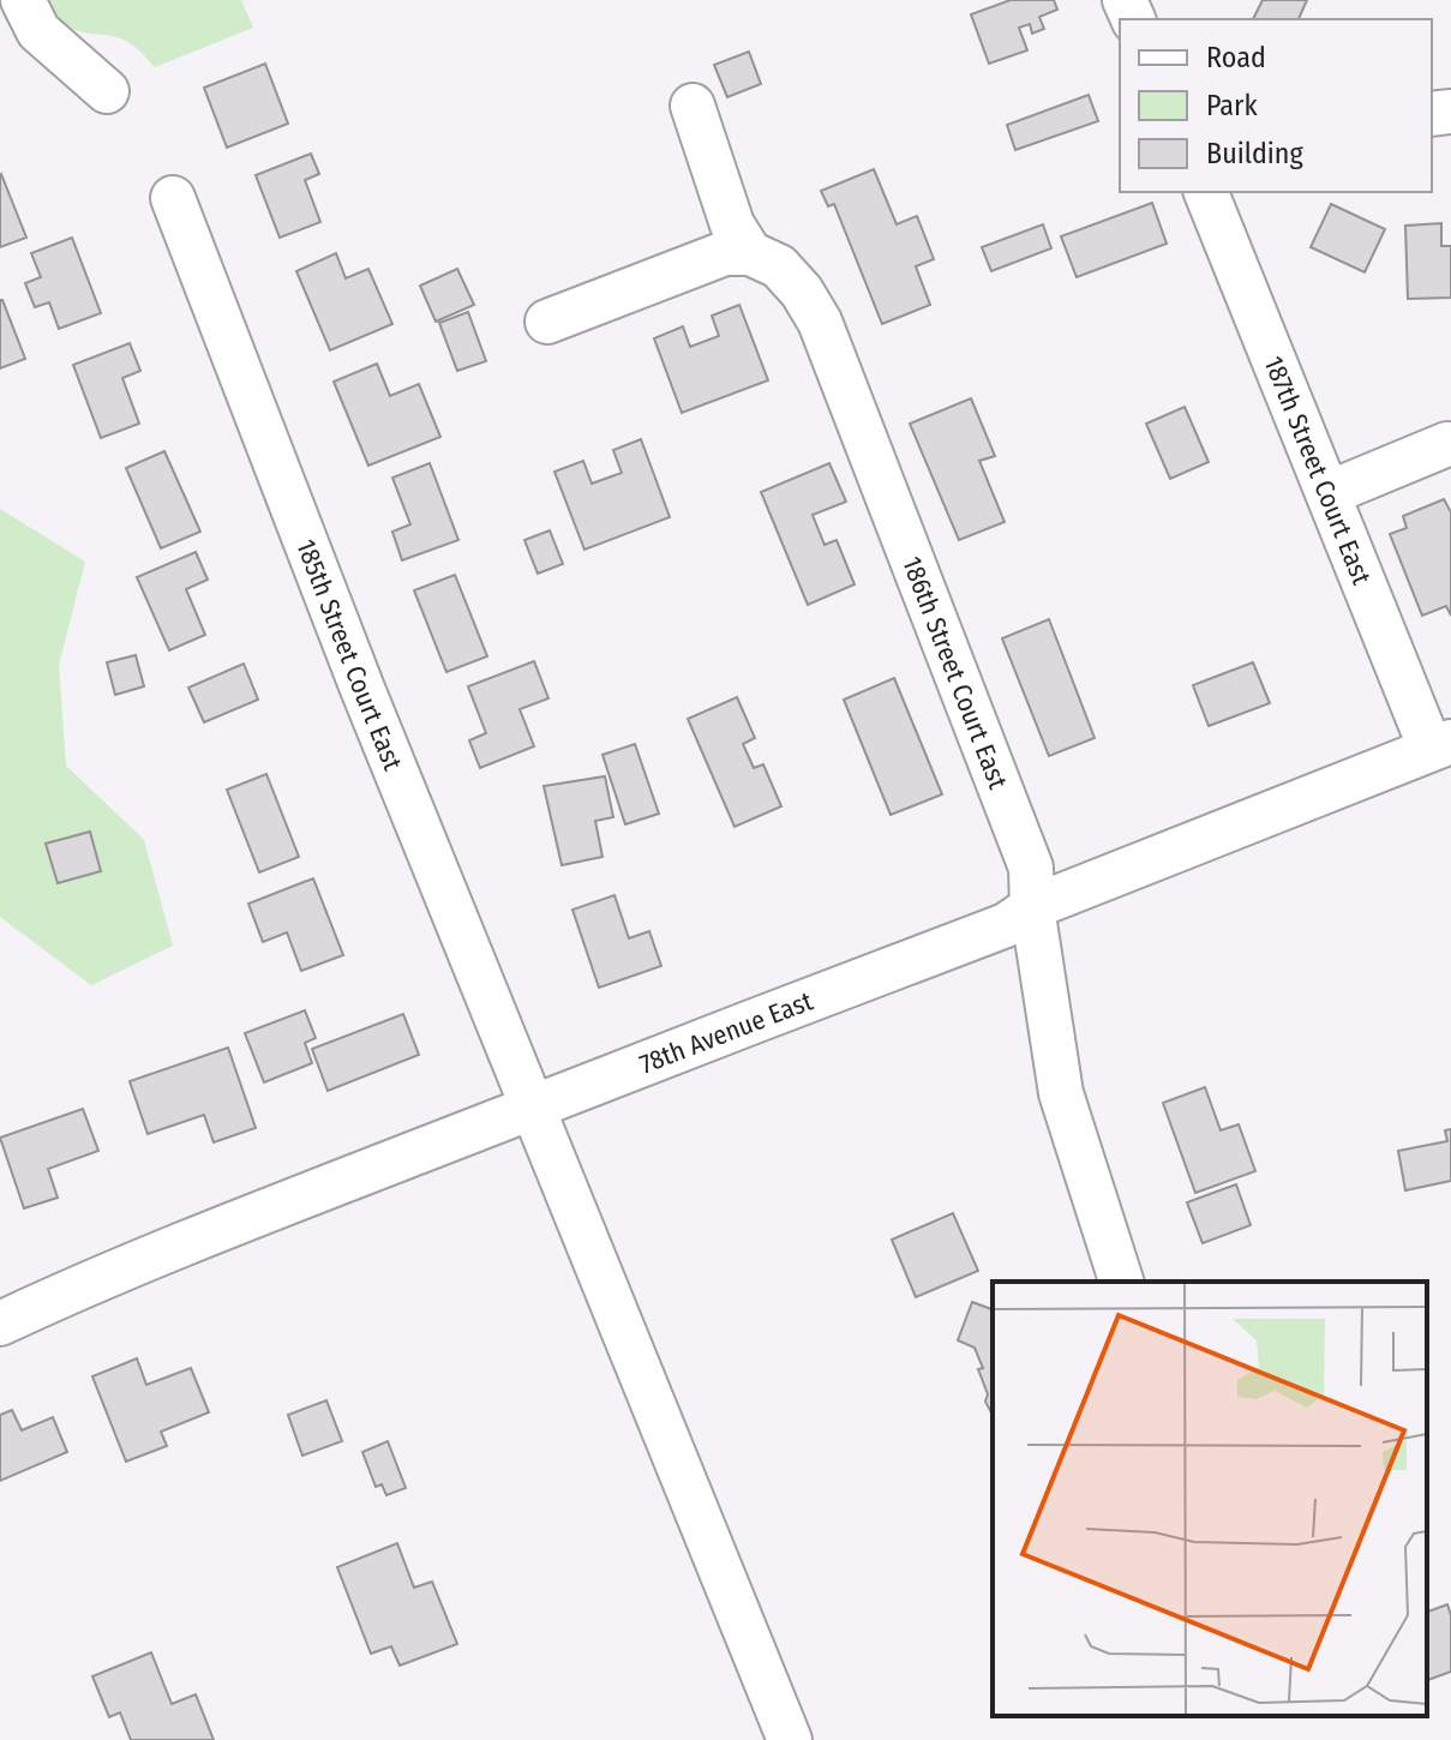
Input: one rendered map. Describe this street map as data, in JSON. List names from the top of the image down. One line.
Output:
{"streets":{"street":["187th Street Court East","185th Street Court East","186th Street Court East","78th Avenue East"]},"crossings":[["187th Street Court East","78th Avenue East"],["185th Street Court East","78th Avenue East"],["186th Street Court East","78th Avenue East"]],"legend":["Road","Park","Building"]}
